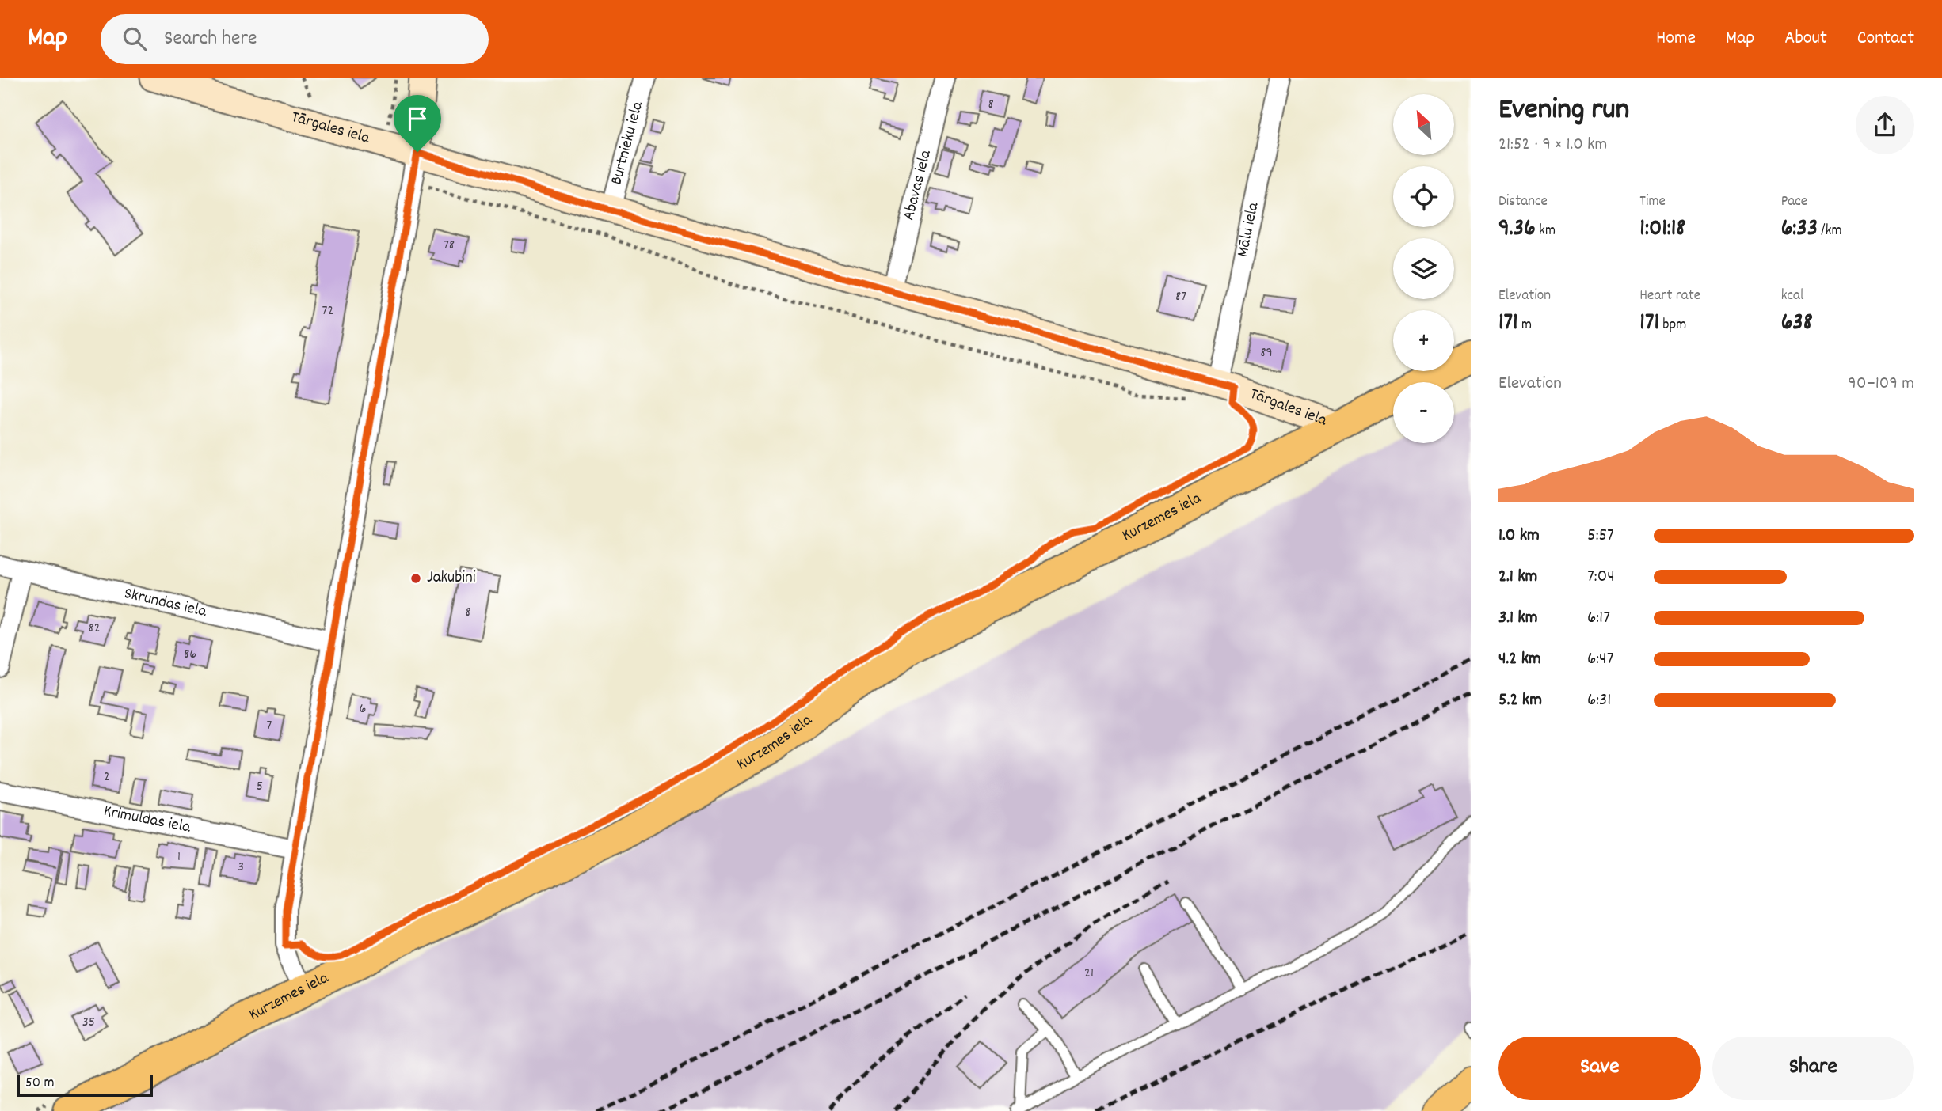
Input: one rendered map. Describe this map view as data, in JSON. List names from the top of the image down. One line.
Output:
{"streets":{"highway":["Kurzemes iela"],"street":["Tārgales iela","Burtnieku iela","Abavas iela","Mālu iela","Skrundas iela","Krimuldas iela"]},"crossings":[["Tārgales iela","Burtnieku iela"],["Tārgales iela","Abavas iela"],["Tārgales iela","Mālu iela"],["Tārgales iela","Kurzemes iela"]],"places":["Jakubini"],"house_numbers":["8","78","87","72","89","8","82","86","6","7","2","5","1","3","21","35"],"scale_bar":"50 m","north":"top left","page":{"header":"Map","search":"Search here","nav":["Home","Map","About","Contact"],"heading":["Evening run","21:52 · 9 × 1.0 km"],"map_buttons":["+","−"],"stats":[["Distance","9.36 km"],["Time","1:01:18"],["Pace","6:33 /km"],["Elevation","171 m"],["Heart rate","171 bpm"],["kcal","638"]],"chart":["Elevation","90–109 m"],"list":[{"name":"1.0 km","note":"5:57"},{"name":"2.1 km","note":"7:04"},{"name":"3.1 km","note":"6:17"},{"name":"4.2 km","note":"6:47"},{"name":"5.2 km","note":"6:31"}],"buttons":["Save","Share"],"scale":"50 m"}}
